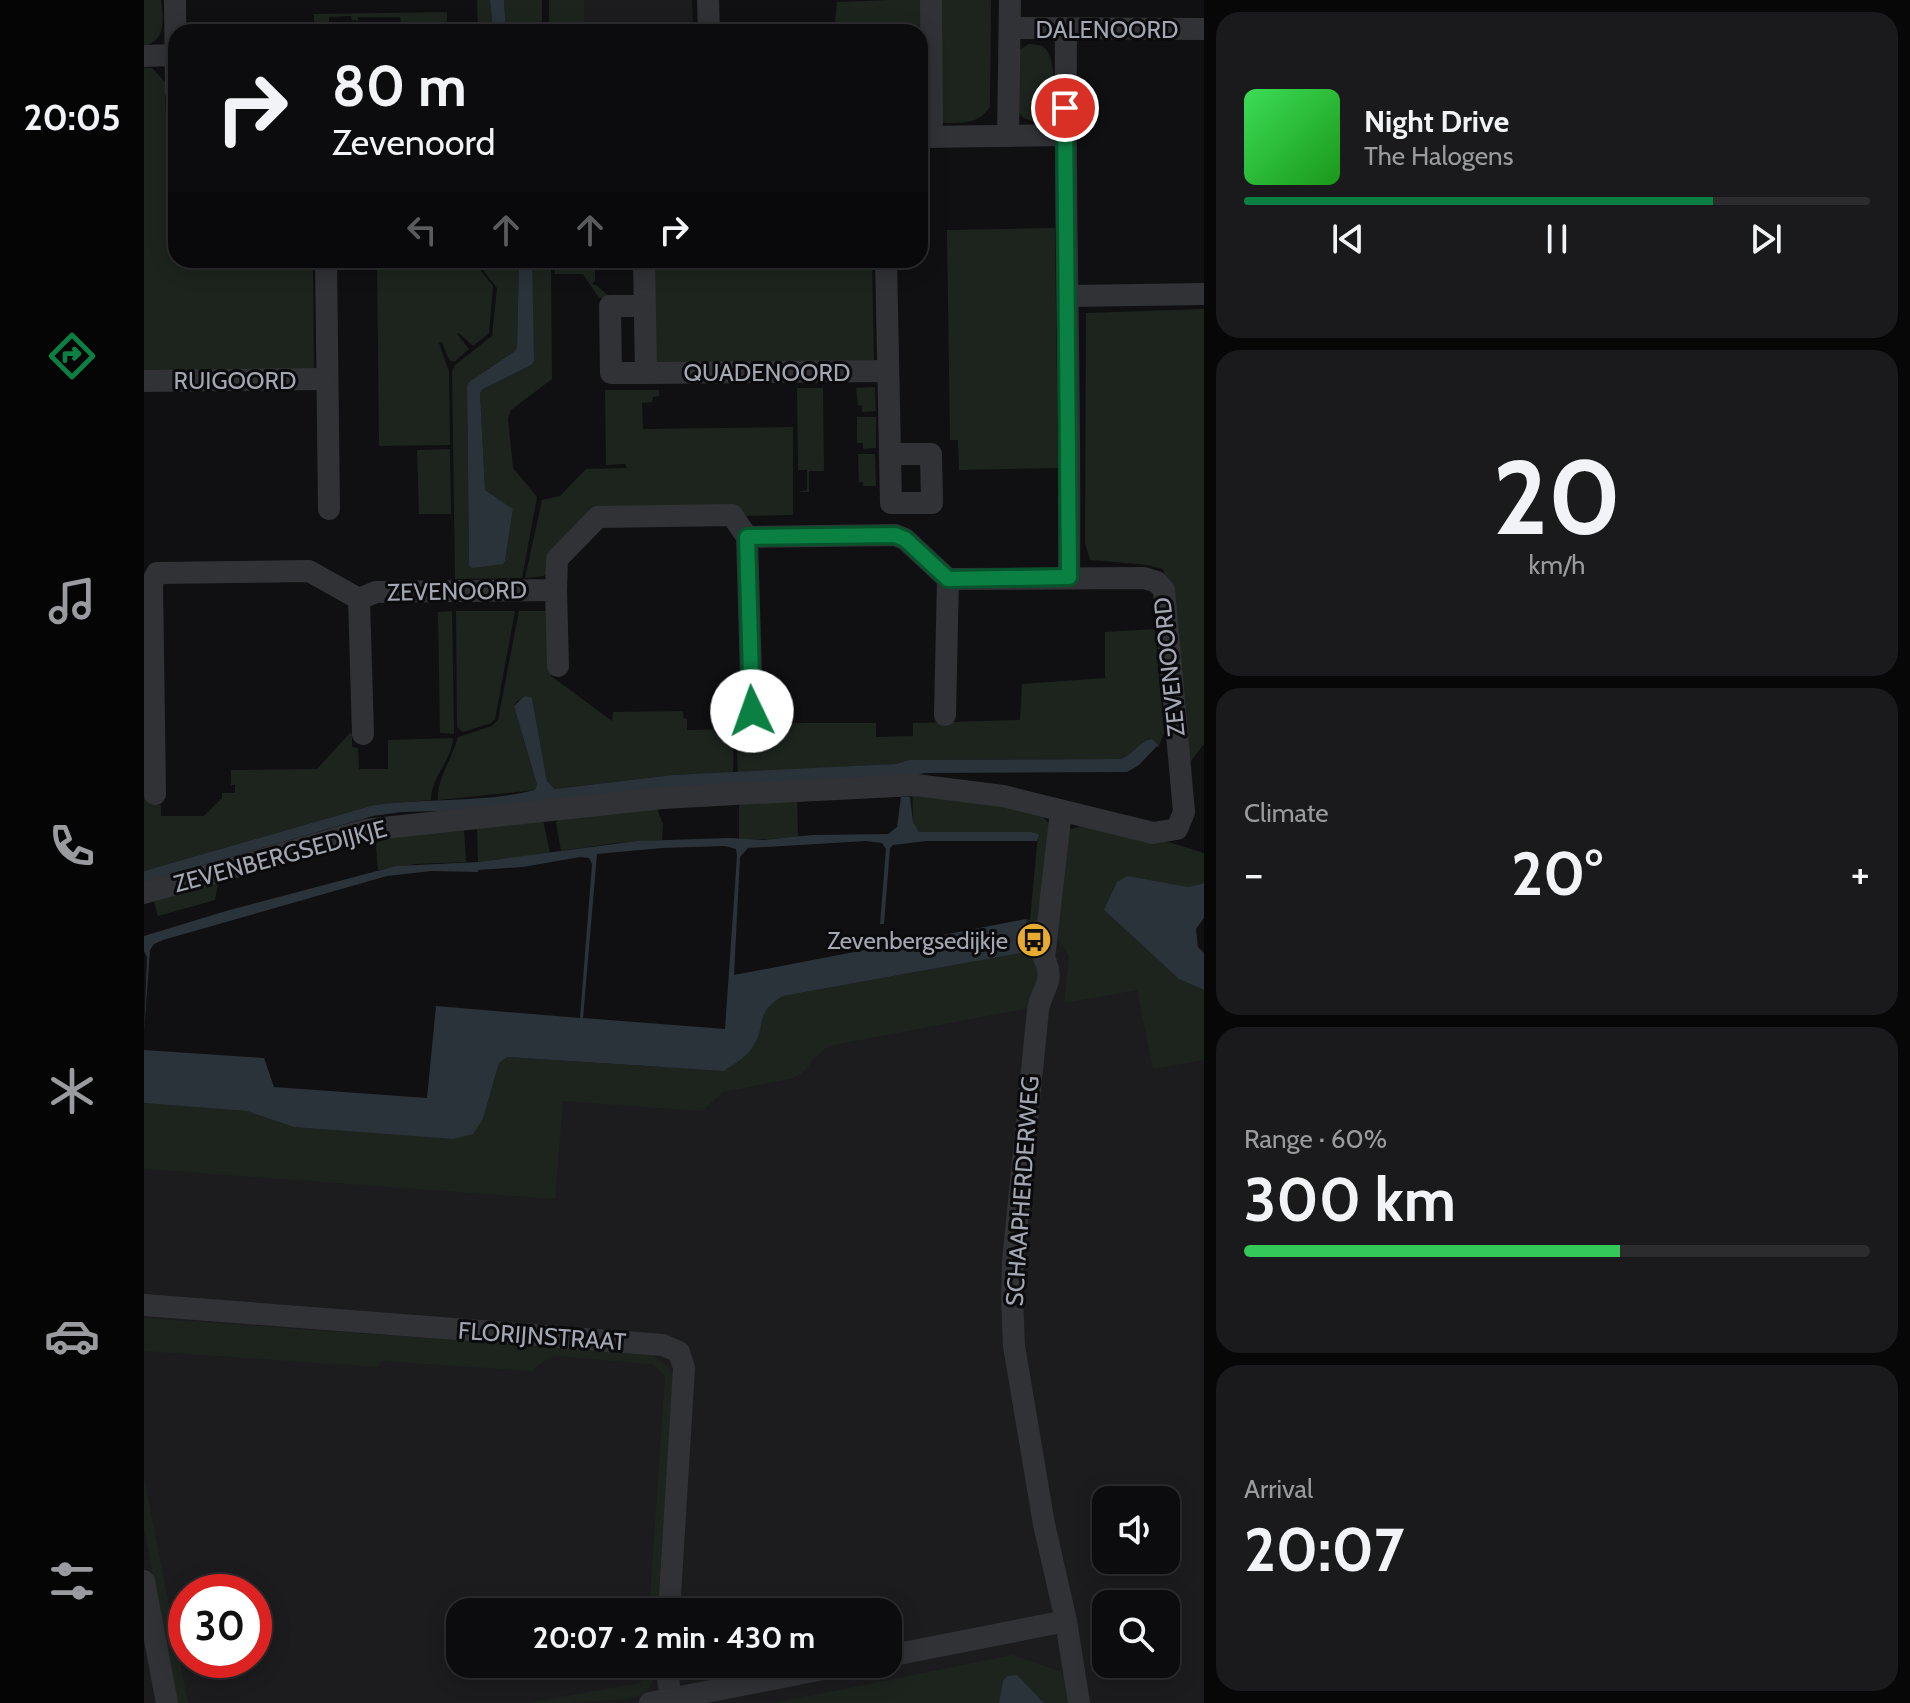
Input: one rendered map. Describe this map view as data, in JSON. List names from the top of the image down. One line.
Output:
{"streets":{"street":["DALENOORD","QUADENOORD","RUIGOORD","ZEVENOORD","ZEVENBERGSEDIJKJE","SCHAAPHERDERWEG","FLORIJNSTRAAT"]},"crossings":[["ZEVENOORD","ZEVENBERGSEDIJKJE"],["ZEVENBERGSEDIJKJE","SCHAAPHERDERWEG"]],"places":{"bus stop":["Zevenbergsedijkje"]},"page":{"tabs":"20:05","turn":["80 m","Zevenoord"],"song":["Night Drive","The Halogens"],"tile":[["20","km/h"],"Climate",["Range · 60%","300 km"],["Arrival","20:07"]],"heat":["−","20°","+"],"limit":"30","trip":"20:07 · 2 min · 430 m"}}
